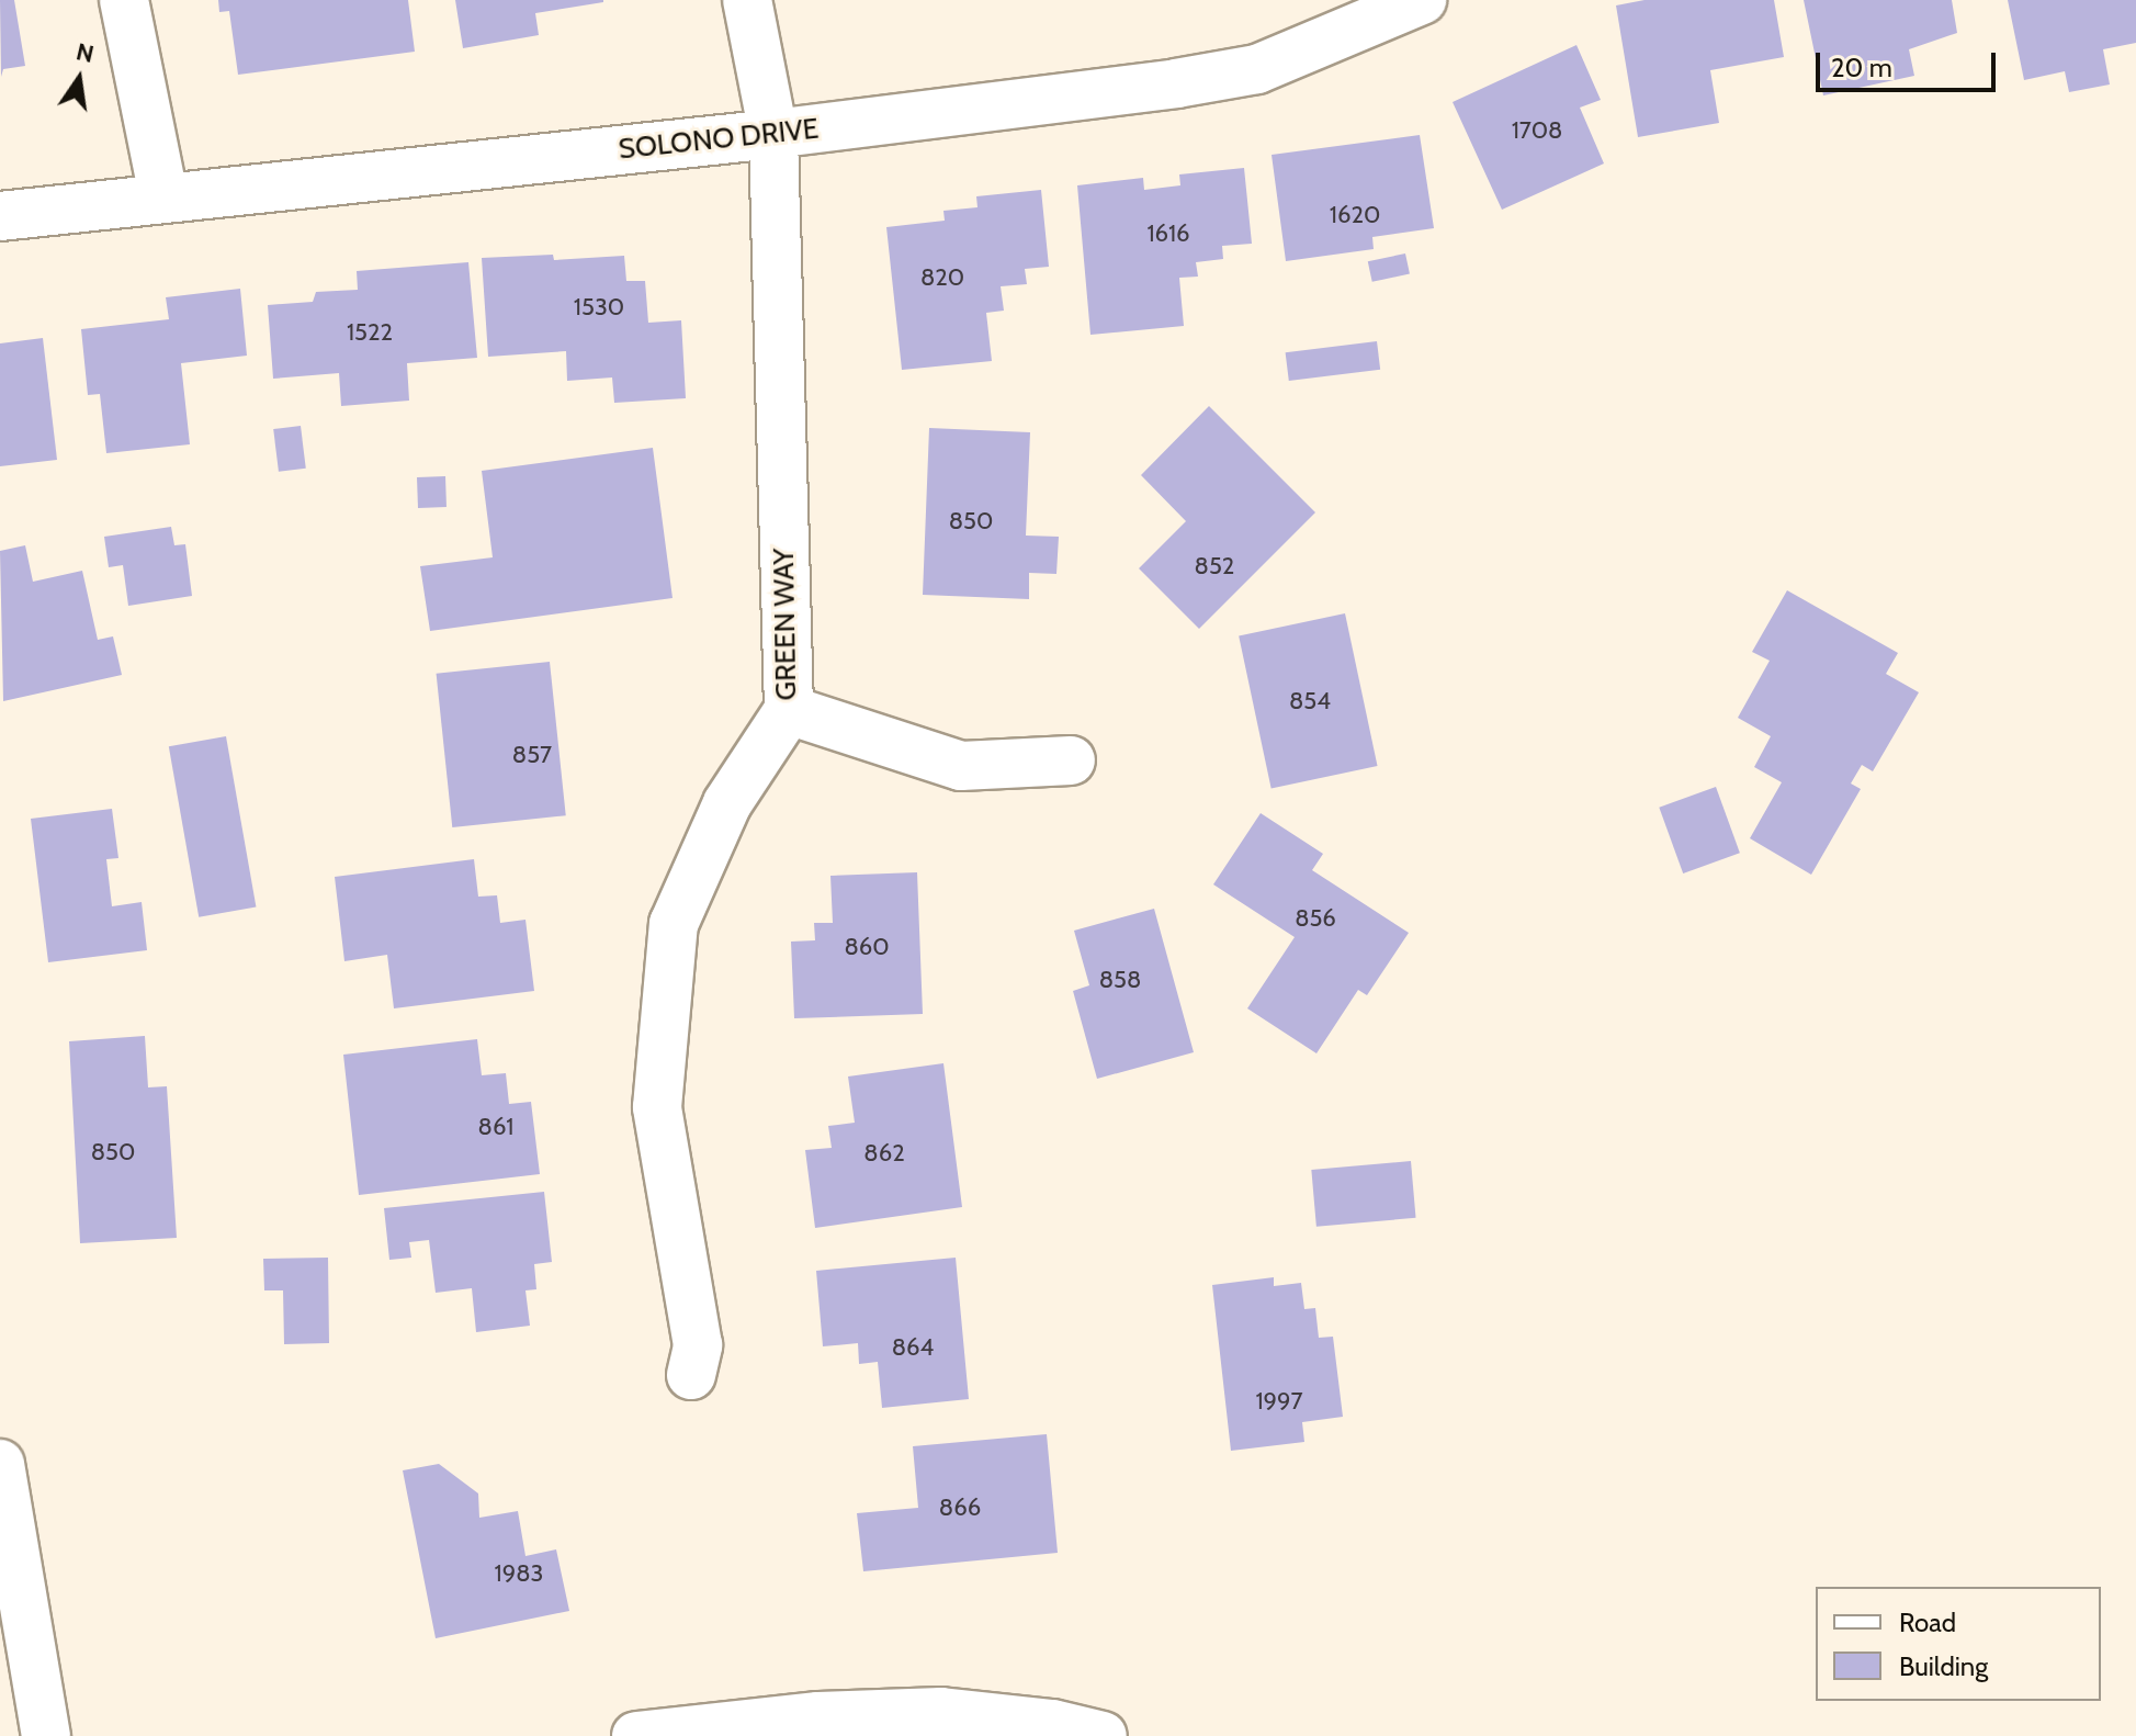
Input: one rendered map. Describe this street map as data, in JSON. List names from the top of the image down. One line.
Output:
{"streets":{"street":["SOLONO DRIVE","GREEN WAY"]},"crossings":[["SOLONO DRIVE","GREEN WAY"]],"house_numbers":["1708","1620","1616","820","1530","1522","850","852","854","857","856","860","858","861","850","862","864","1997","866","1983"],"legend":["Road","Building"],"scale_bar":"20 m","north":"top"}
